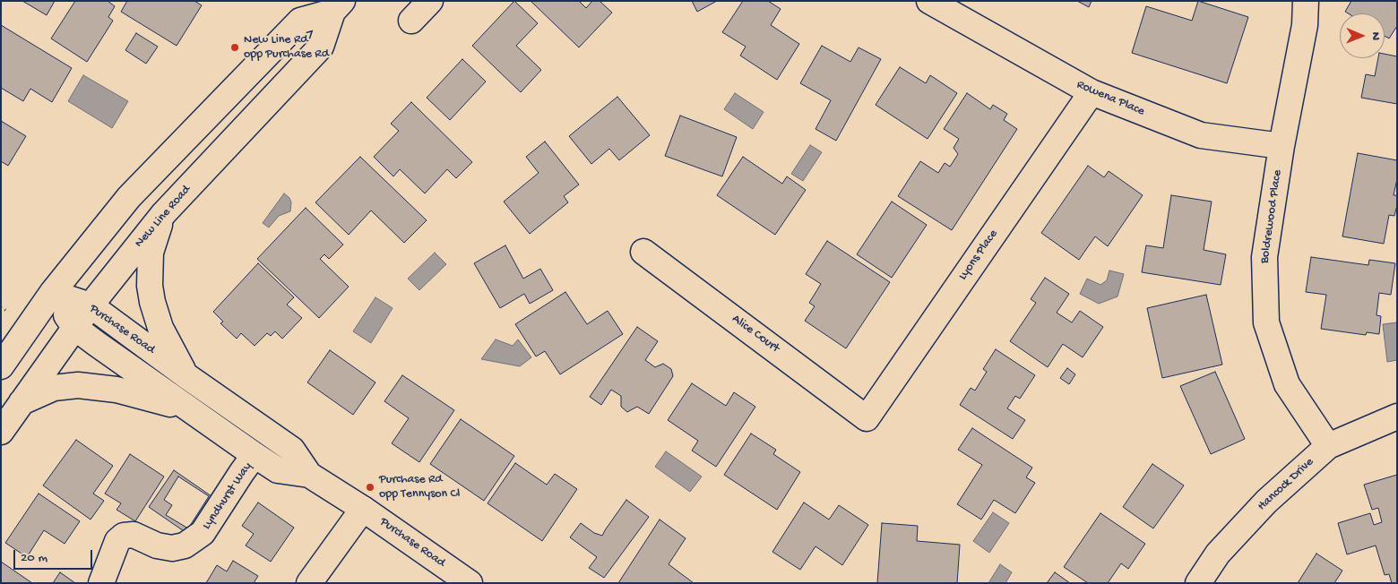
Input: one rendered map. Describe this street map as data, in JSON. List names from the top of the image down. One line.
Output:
{"streets":{"main road":["Rowena Place","New Line Road","Boldrewood Place","Lyons Place","Purchase Road","Alice Court","Hancock Drive","Lyndhurst Way"]},"crossings":[["Rowena Place","Boldrewood Place"],["Rowena Place","Lyons Place"],["New Line Road","Purchase Road"],["Boldrewood Place","Hancock Drive"],["Lyons Place","Alice Court"],["Purchase Road","Lyndhurst Way"]],"places":["New Line Rd opp Purchase Rd","Purchase Rd opp Tennyson Cl"],"scale_bar":"20 m","north":"right"}
